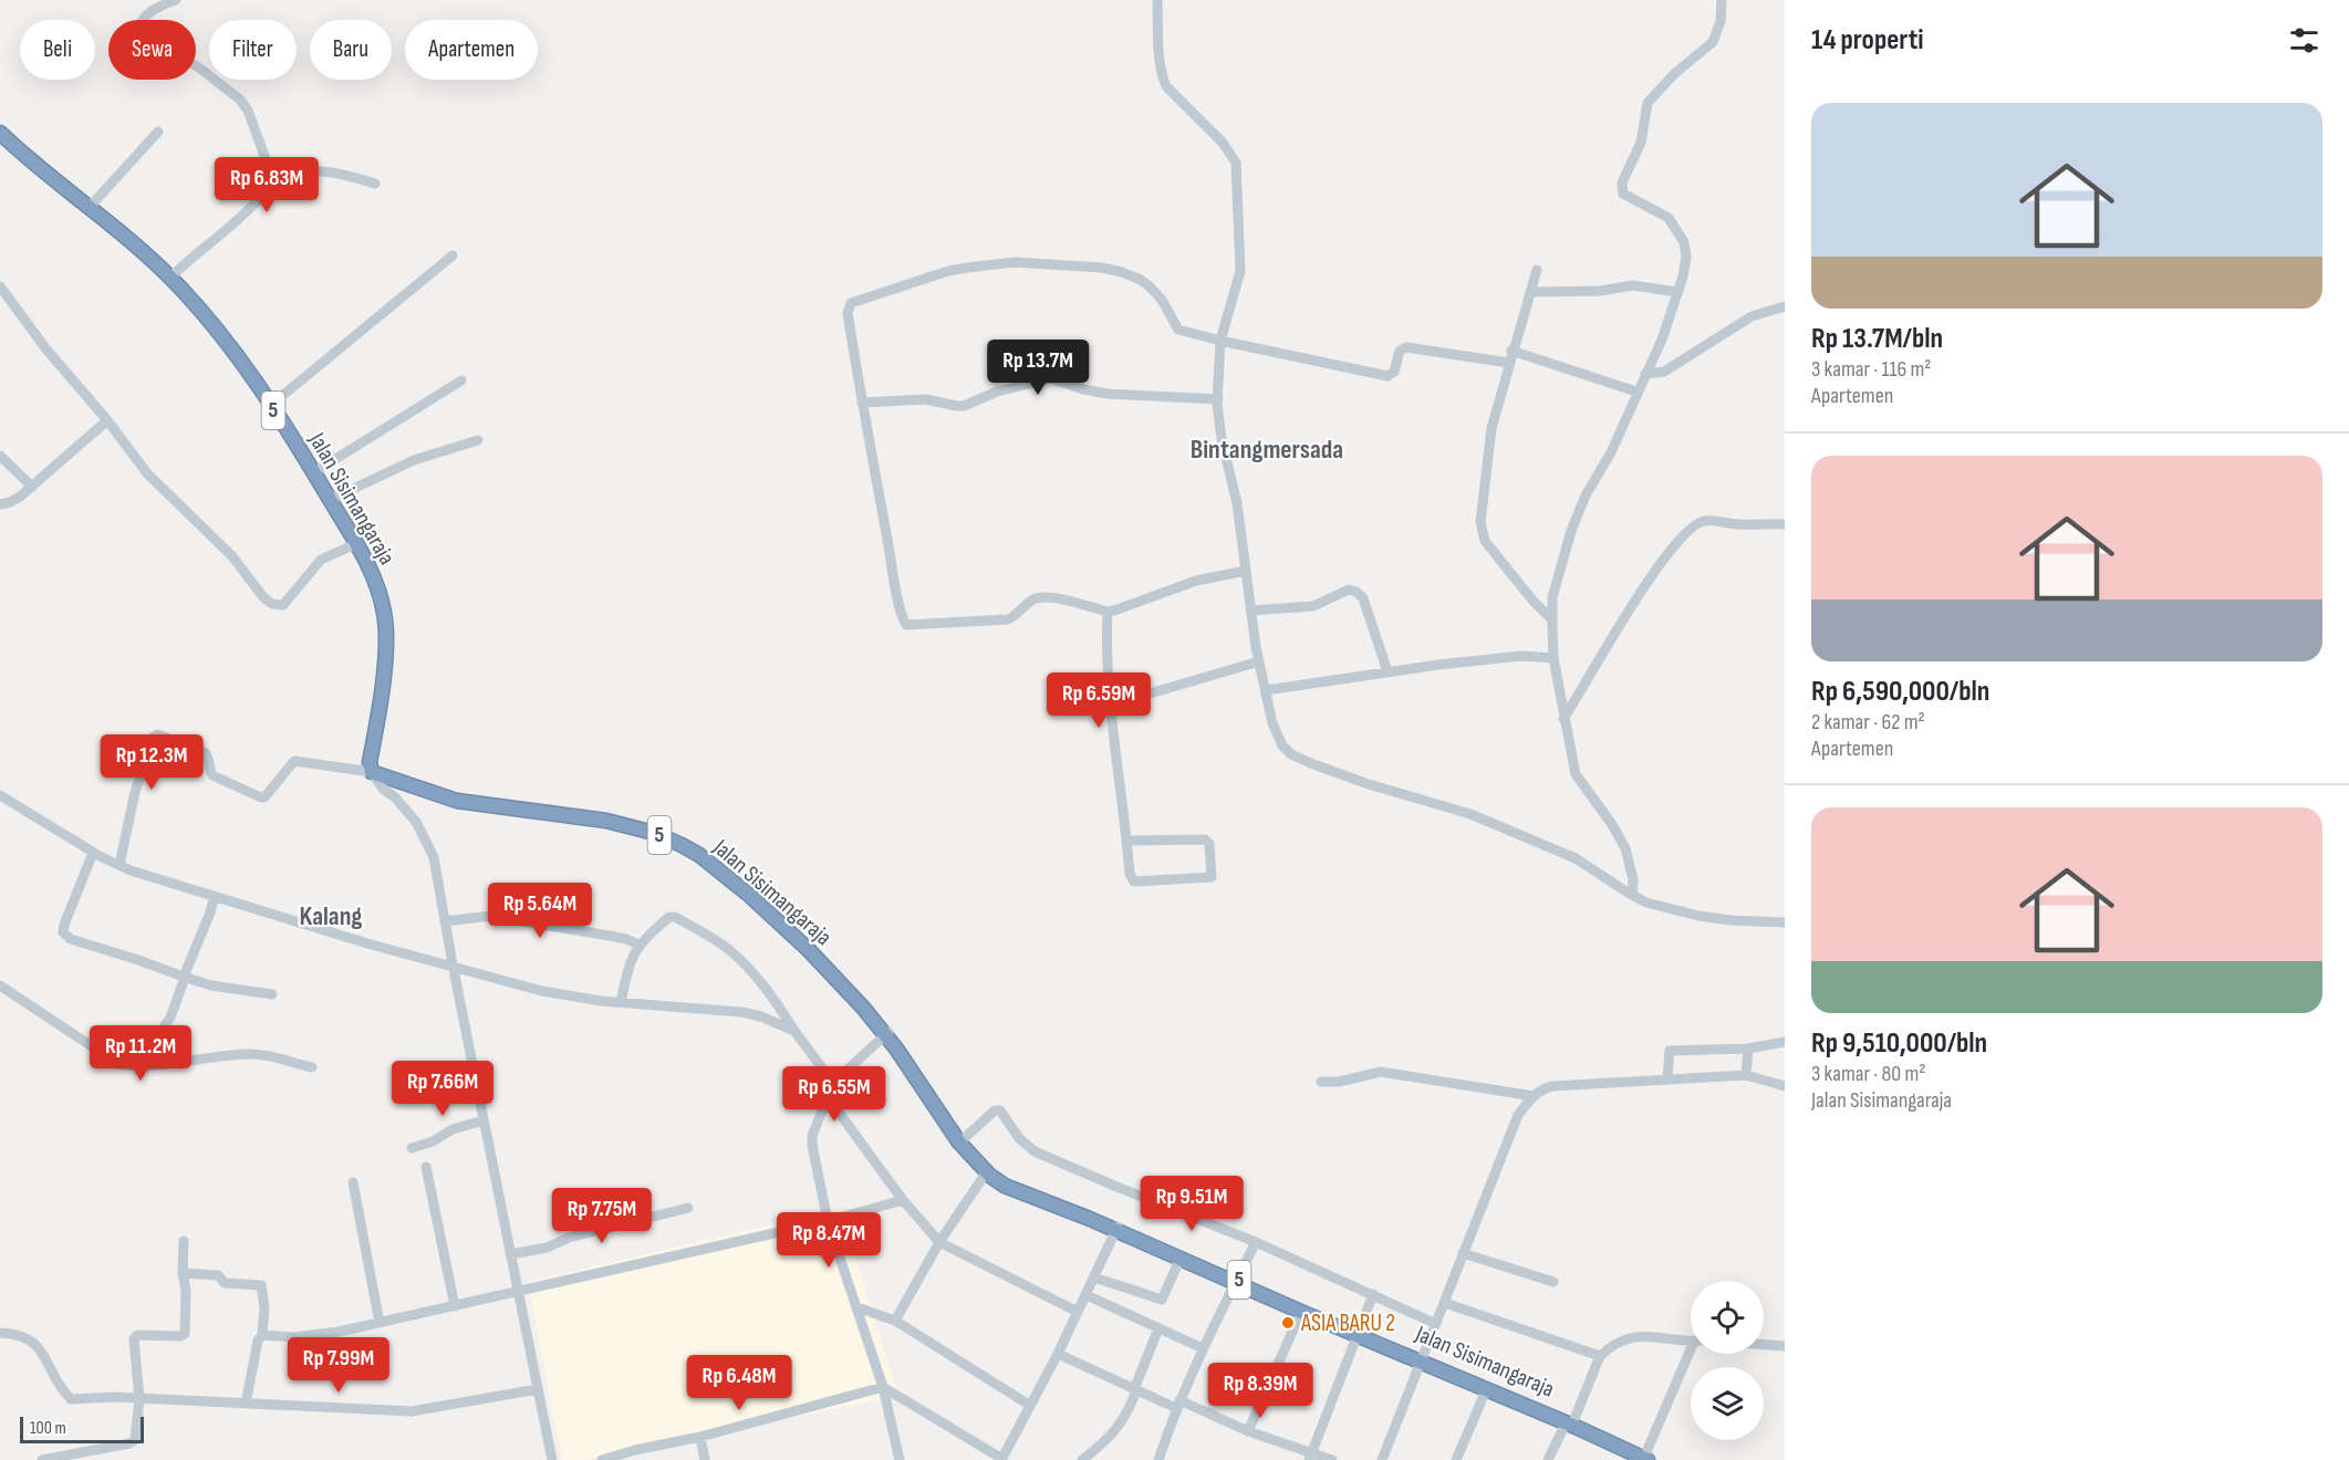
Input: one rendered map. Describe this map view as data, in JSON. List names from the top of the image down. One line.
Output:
{"streets":{"highway":["5","Jalan Sisimangaraja"]},"districts":["Bintangmersada","Kalang"],"places":["ASIA BARU 2"],"scale_bar":"100 m","page":{"heading":"14 properti","chip":["Beli","Sewa","Filter","Baru","Apartemen"],"list":[{"name":"Rp 13.7M/bln","note":"3 kamar · 116 m² · Apartemen"},{"name":"Rp 6,590,000/bln","note":"2 kamar · 62 m² · Apartemen"},{"name":"Rp 9,510,000/bln","note":"3 kamar · 80 m² · Jalan Sisimangaraja"}],"price":["Rp 6.83M","Rp 13.7M","Rp 6.59M","Rp 12.3M","Rp 5.64M","Rp 11.2M","Rp 7.66M","Rp 6.55M","Rp 9.51M","Rp 7.75M","Rp 8.47M","Rp 7.99M","Rp 6.48M","Rp 8.39M"],"scale":"100 m"}}
